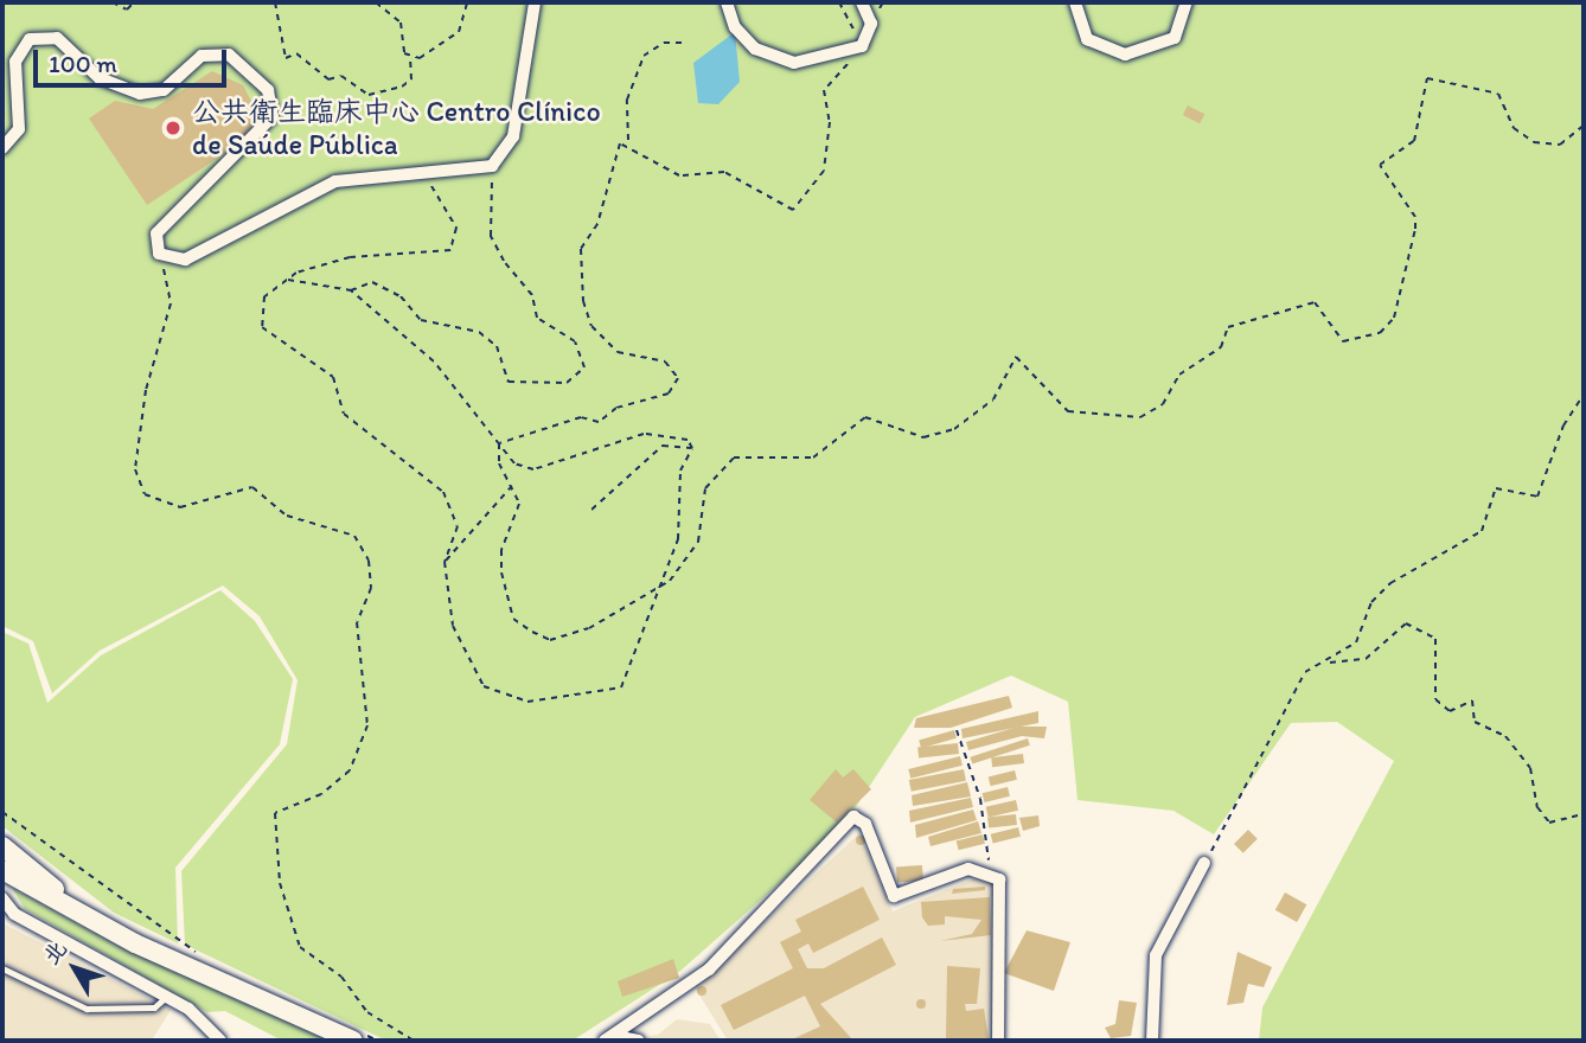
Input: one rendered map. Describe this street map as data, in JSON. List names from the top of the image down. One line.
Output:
{"places":["公共衛生臨床中心 Centro Clínico de Saúde Pública"],"scale_bar":"100 m","north":"top left"}
